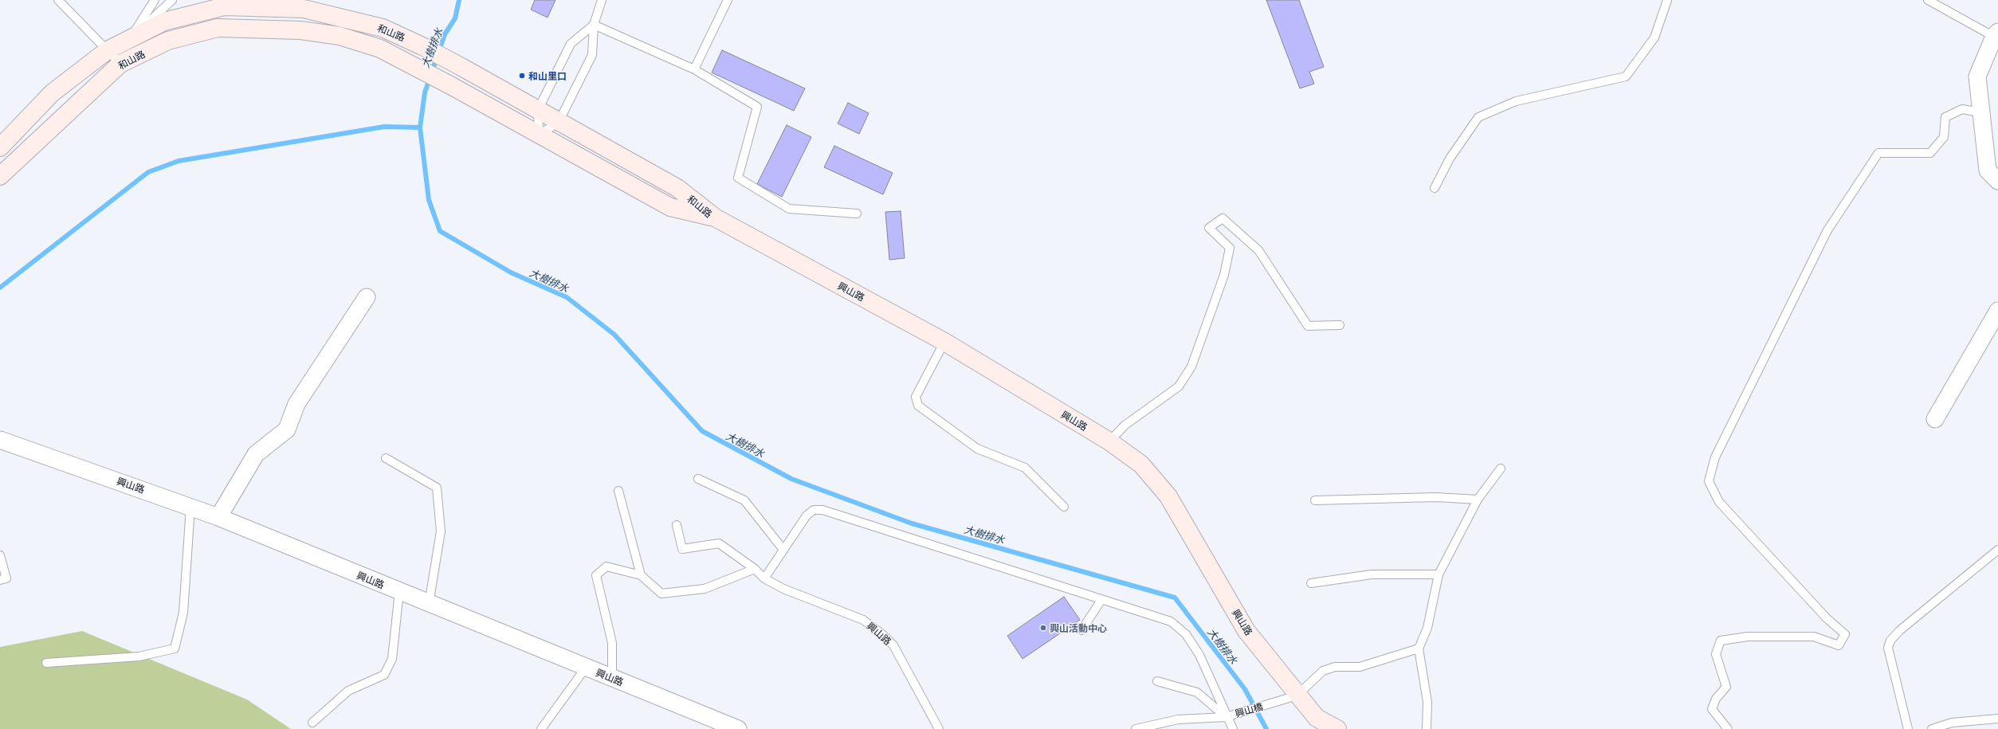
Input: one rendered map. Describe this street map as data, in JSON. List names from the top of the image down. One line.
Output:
{"streets":{"main road":["和山路","興山路"],"lane":["興山橋"]},"crossings":[["和山路","興山路"],["興山路","興山橋"]],"water":["大樹排水"],"places":["和山里口","興山活動中心"]}
